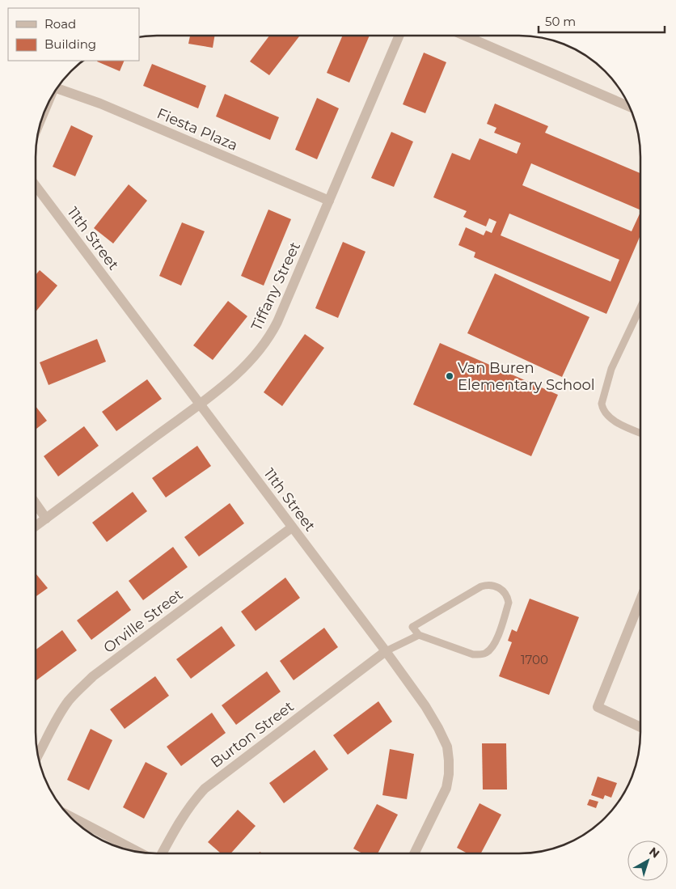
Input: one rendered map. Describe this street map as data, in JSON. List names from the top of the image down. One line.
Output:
{"streets":{"street":["Fiesta Plaza","11th Street","Tiffany Street","Orville Street","Burton Street"]},"crossings":[["Fiesta Plaza","Tiffany Street"],["11th Street","Tiffany Street"],["11th Street","Orville Street"],["11th Street","Burton Street"]],"places":["Van Buren Elementary School"],"house_numbers":["1700"],"legend":["Road","Building"],"scale_bar":"50 m","north":"top right"}
